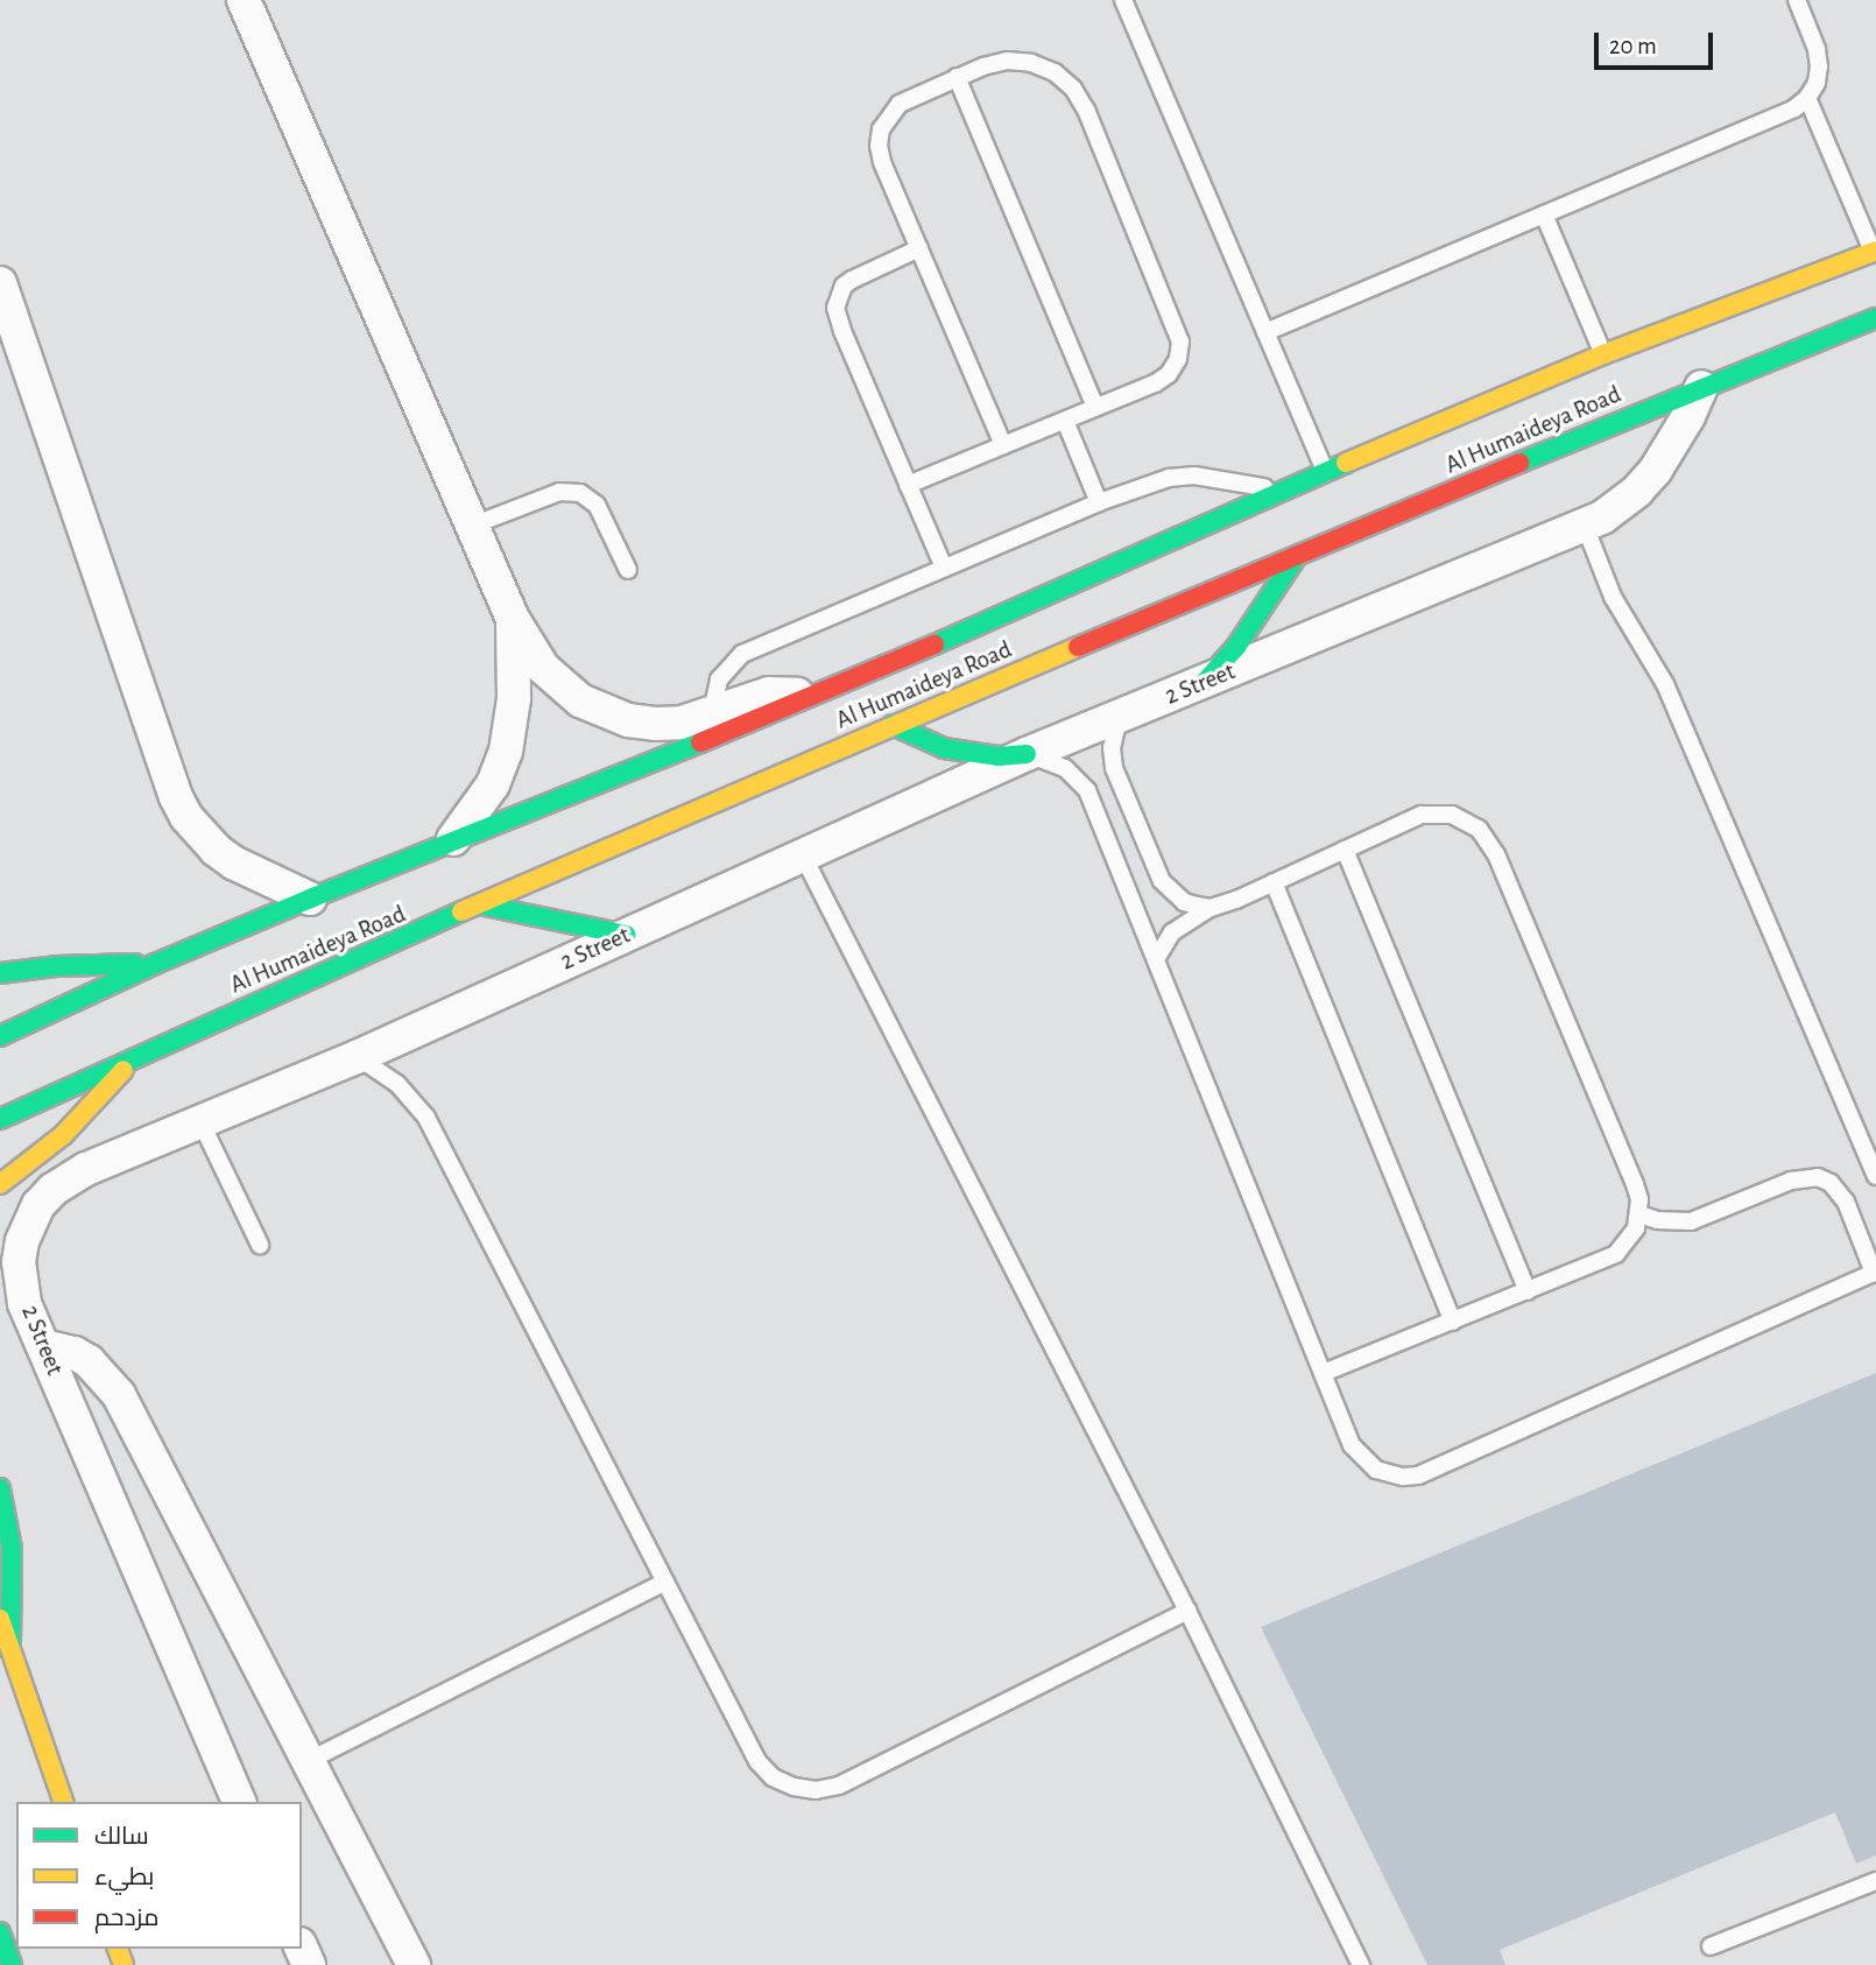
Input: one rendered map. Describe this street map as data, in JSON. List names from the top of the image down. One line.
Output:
{"streets":{"street":["Al Humaideya Road","2 Street"]},"crossings":[["Al Humaideya Road","2 Street"]],"legend":["سالك","بطيء","مزدحم"],"scale_bar":"20 m"}
